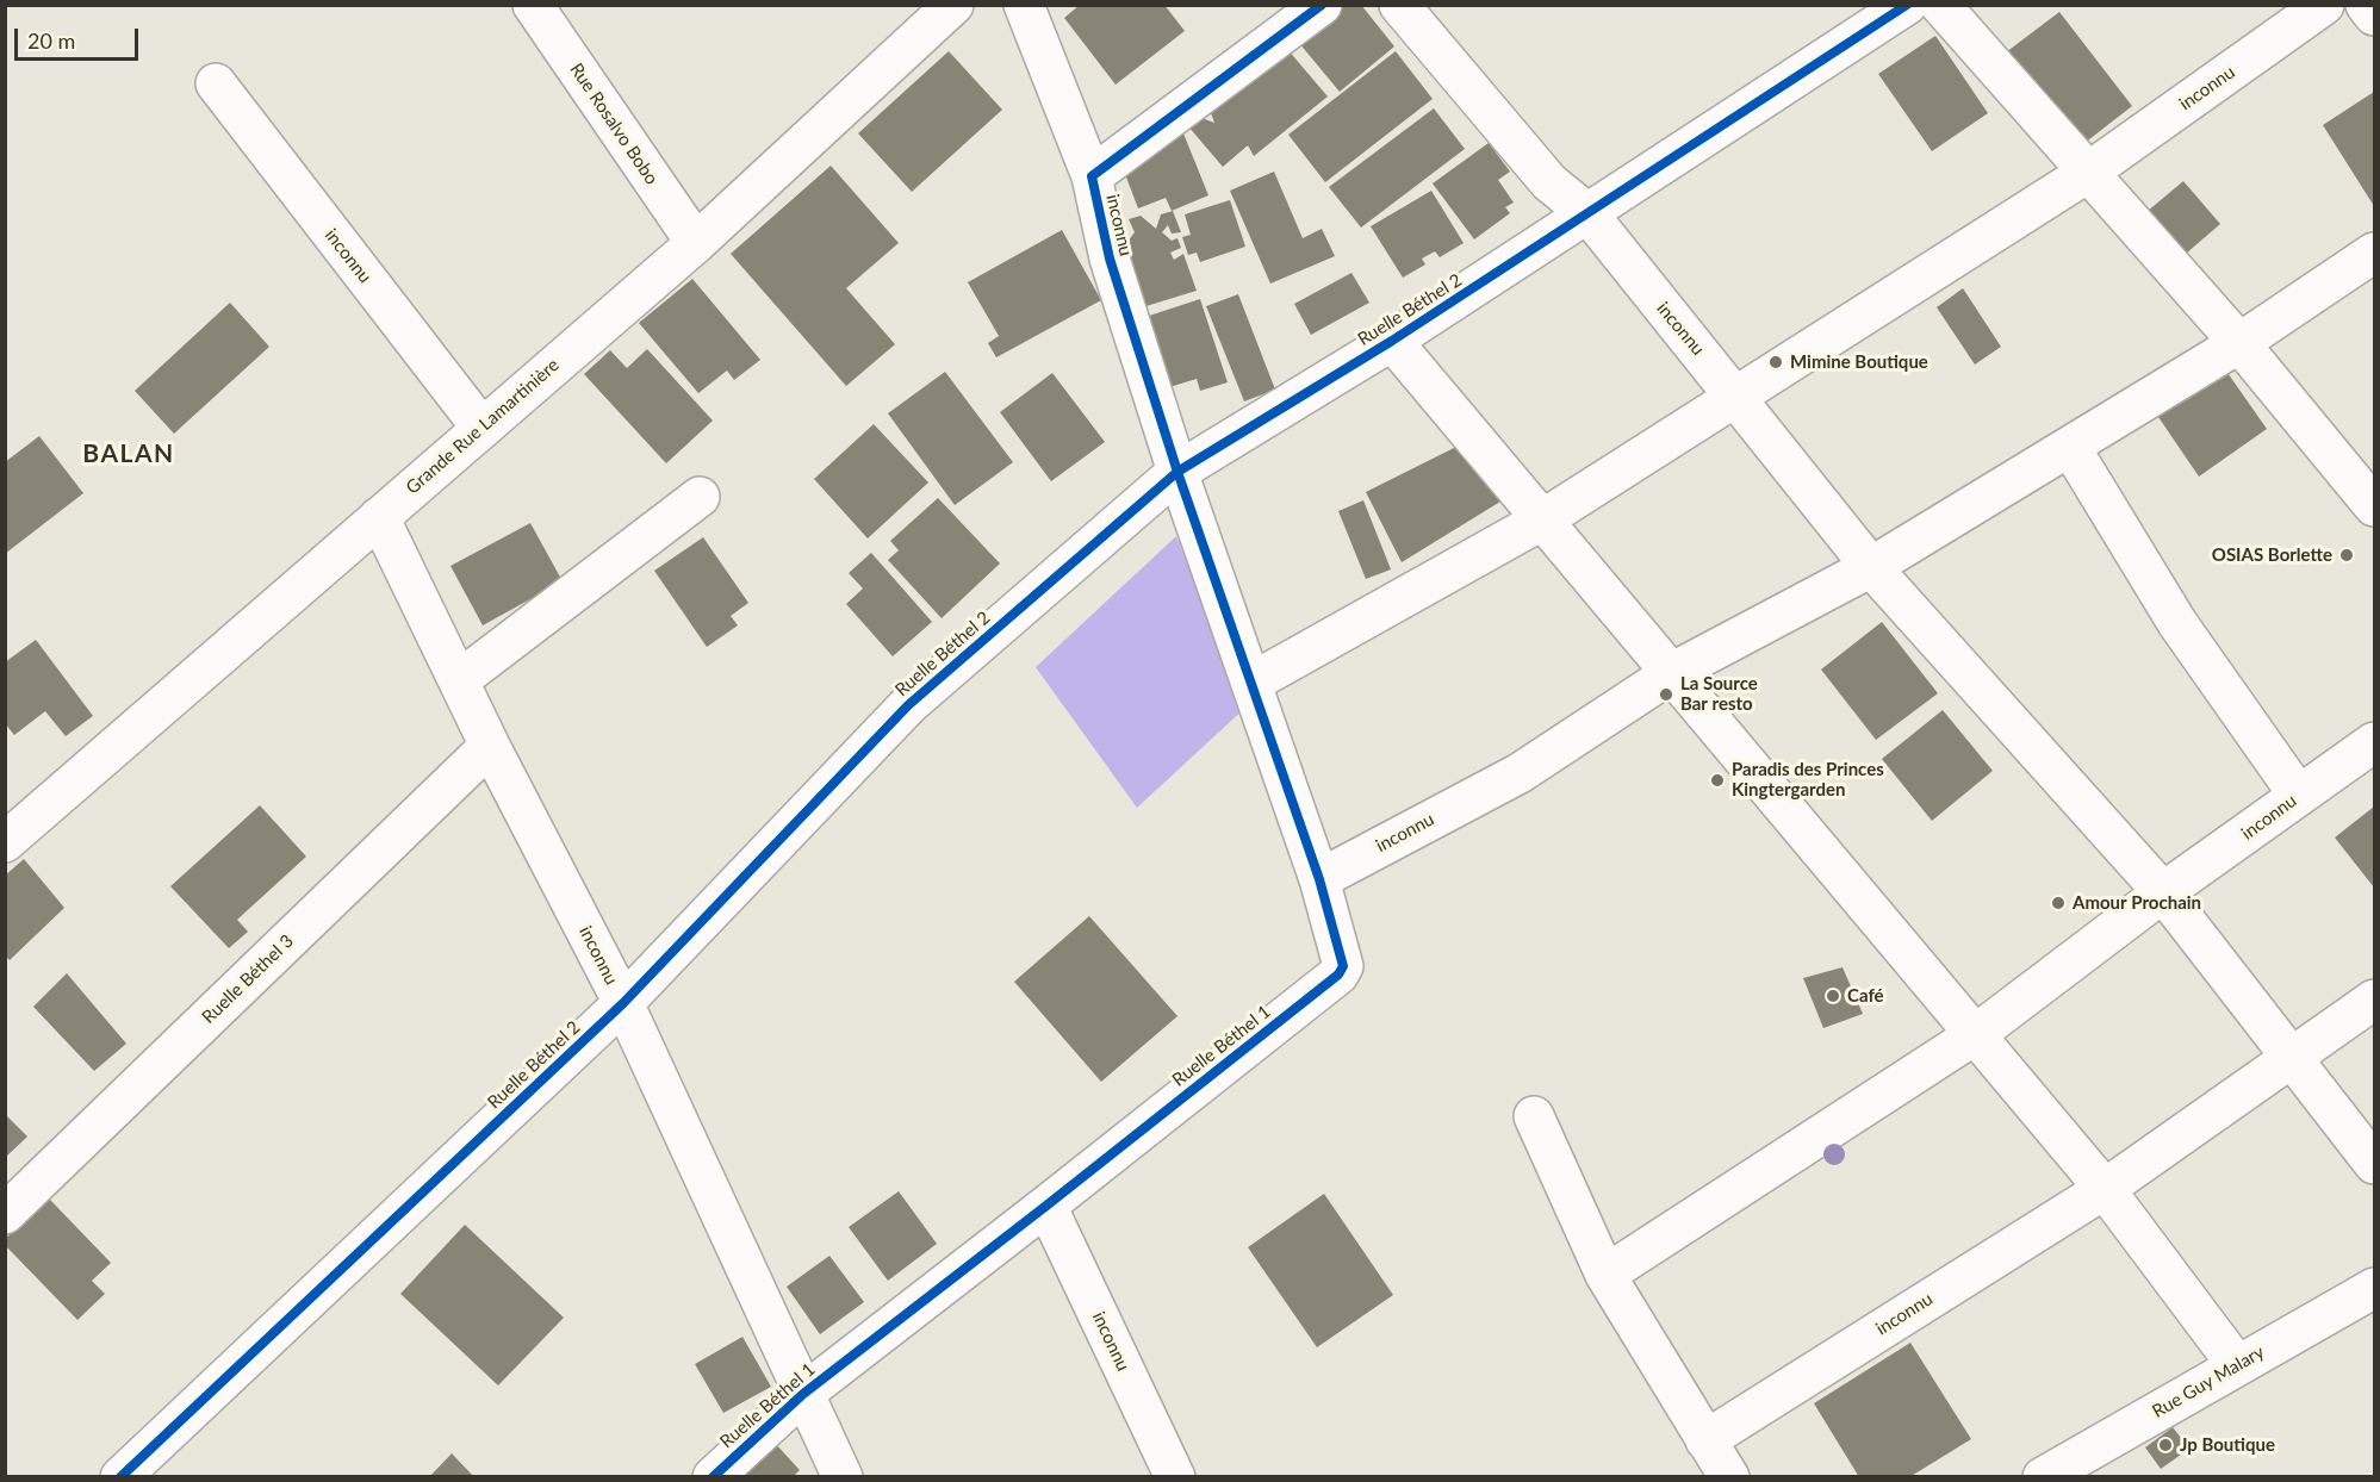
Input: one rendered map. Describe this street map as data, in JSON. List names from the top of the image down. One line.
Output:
{"streets":{"street":["inconnu","Rue Rosalvo Bobo","Ruelle Béthel 2","Grande Rue Lamartinière","Ruelle Béthel 3","Ruelle Béthel 1","Rue Guy Malary"]},"crossings":[["inconnu","Ruelle Béthel 2"],["inconnu","Grande Rue Lamartinière"],["inconnu","Ruelle Béthel 3"],["inconnu","Ruelle Béthel 1"],["Rue Rosalvo Bobo","Grande Rue Lamartinière"],["Ruelle Béthel 2","Ruelle Béthel 1"]],"districts":["BALAN"],"places":["Mimine Boutique","OSIAS Borlette","La Source Bar resto","Paradis des Princes Kingtergarden","Amour Prochain","Café","Jp Boutique"],"scale_bar":"20 m"}
